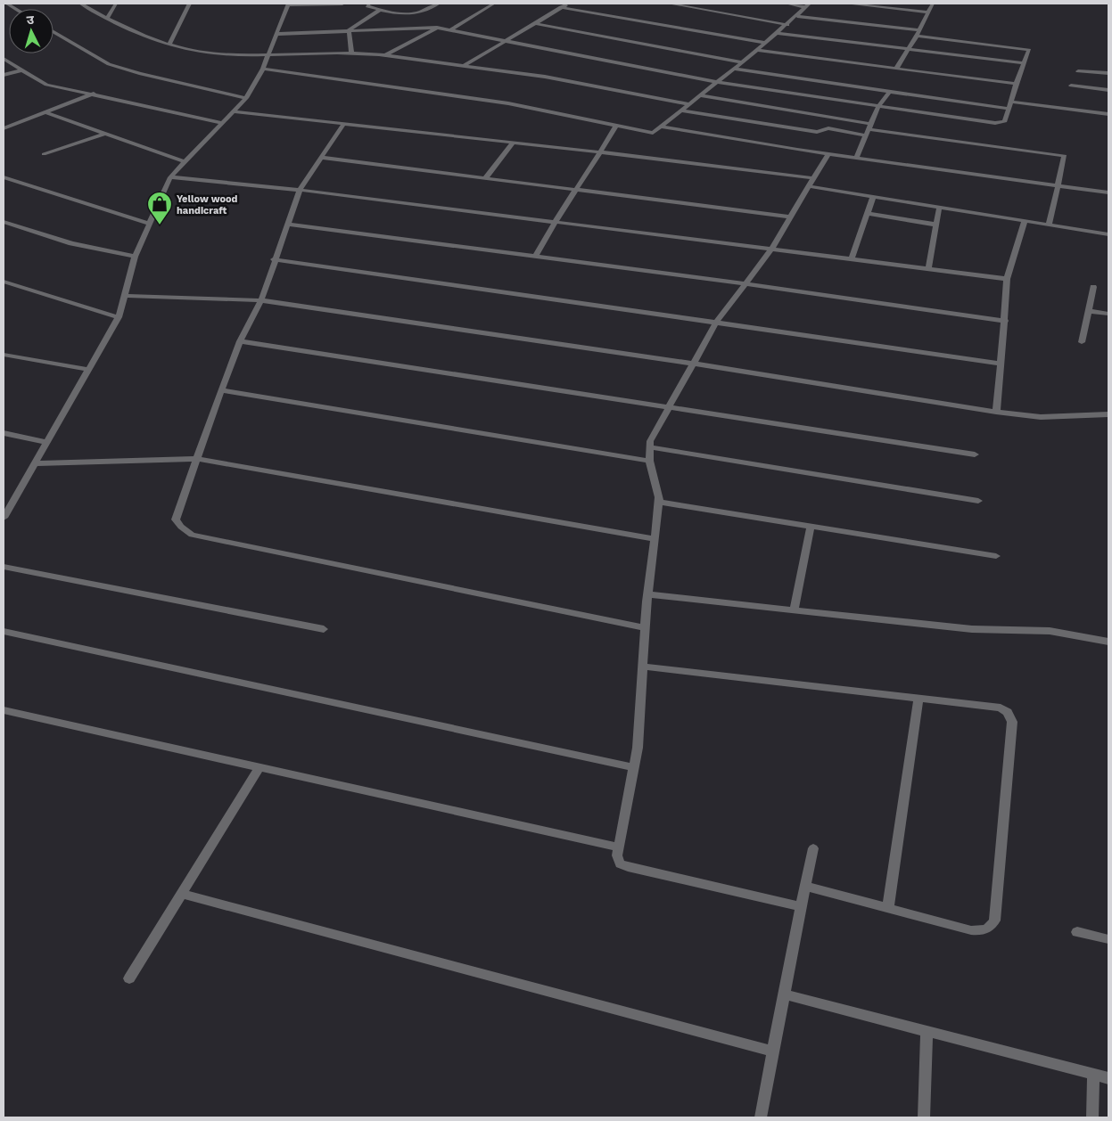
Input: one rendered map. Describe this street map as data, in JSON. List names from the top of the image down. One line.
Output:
{"places":{"shop":["Yellow wood handicraft"]},"north":"top"}
